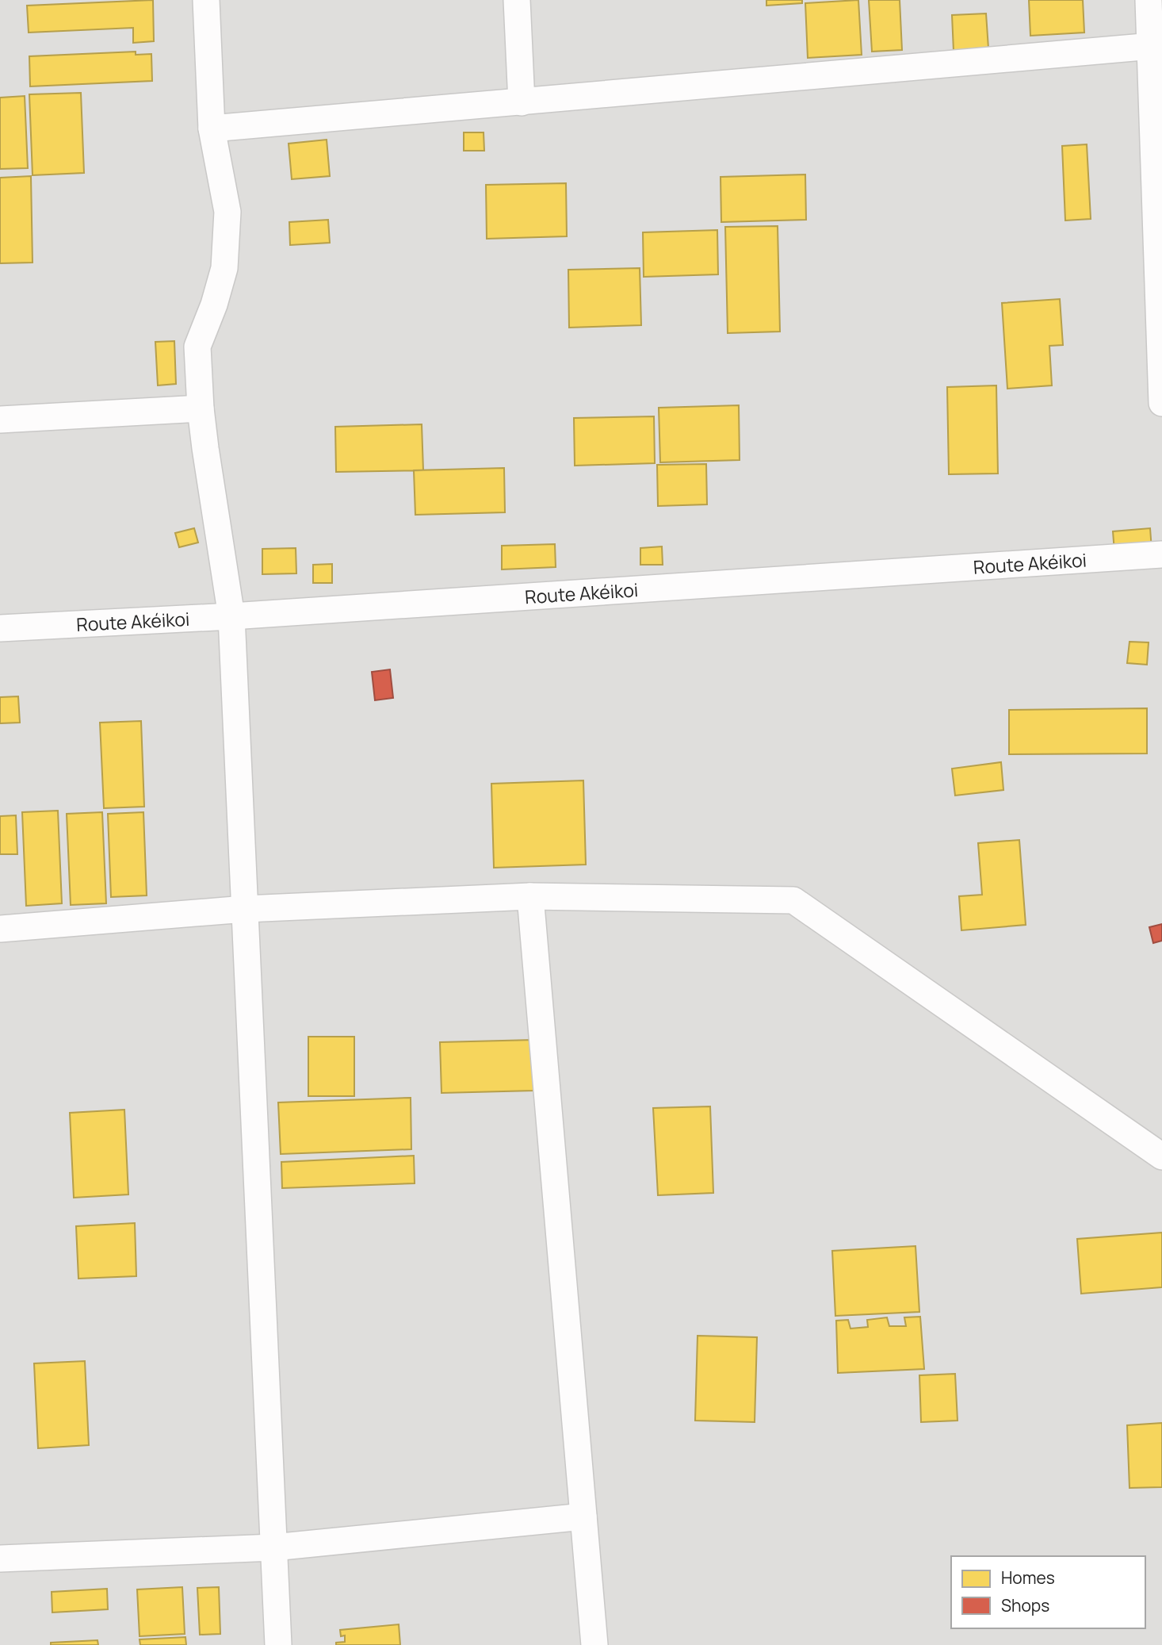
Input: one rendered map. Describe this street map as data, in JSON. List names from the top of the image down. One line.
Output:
{"streets":{"street":["Route Akéikoi"]},"legend":["Homes","Shops"]}
